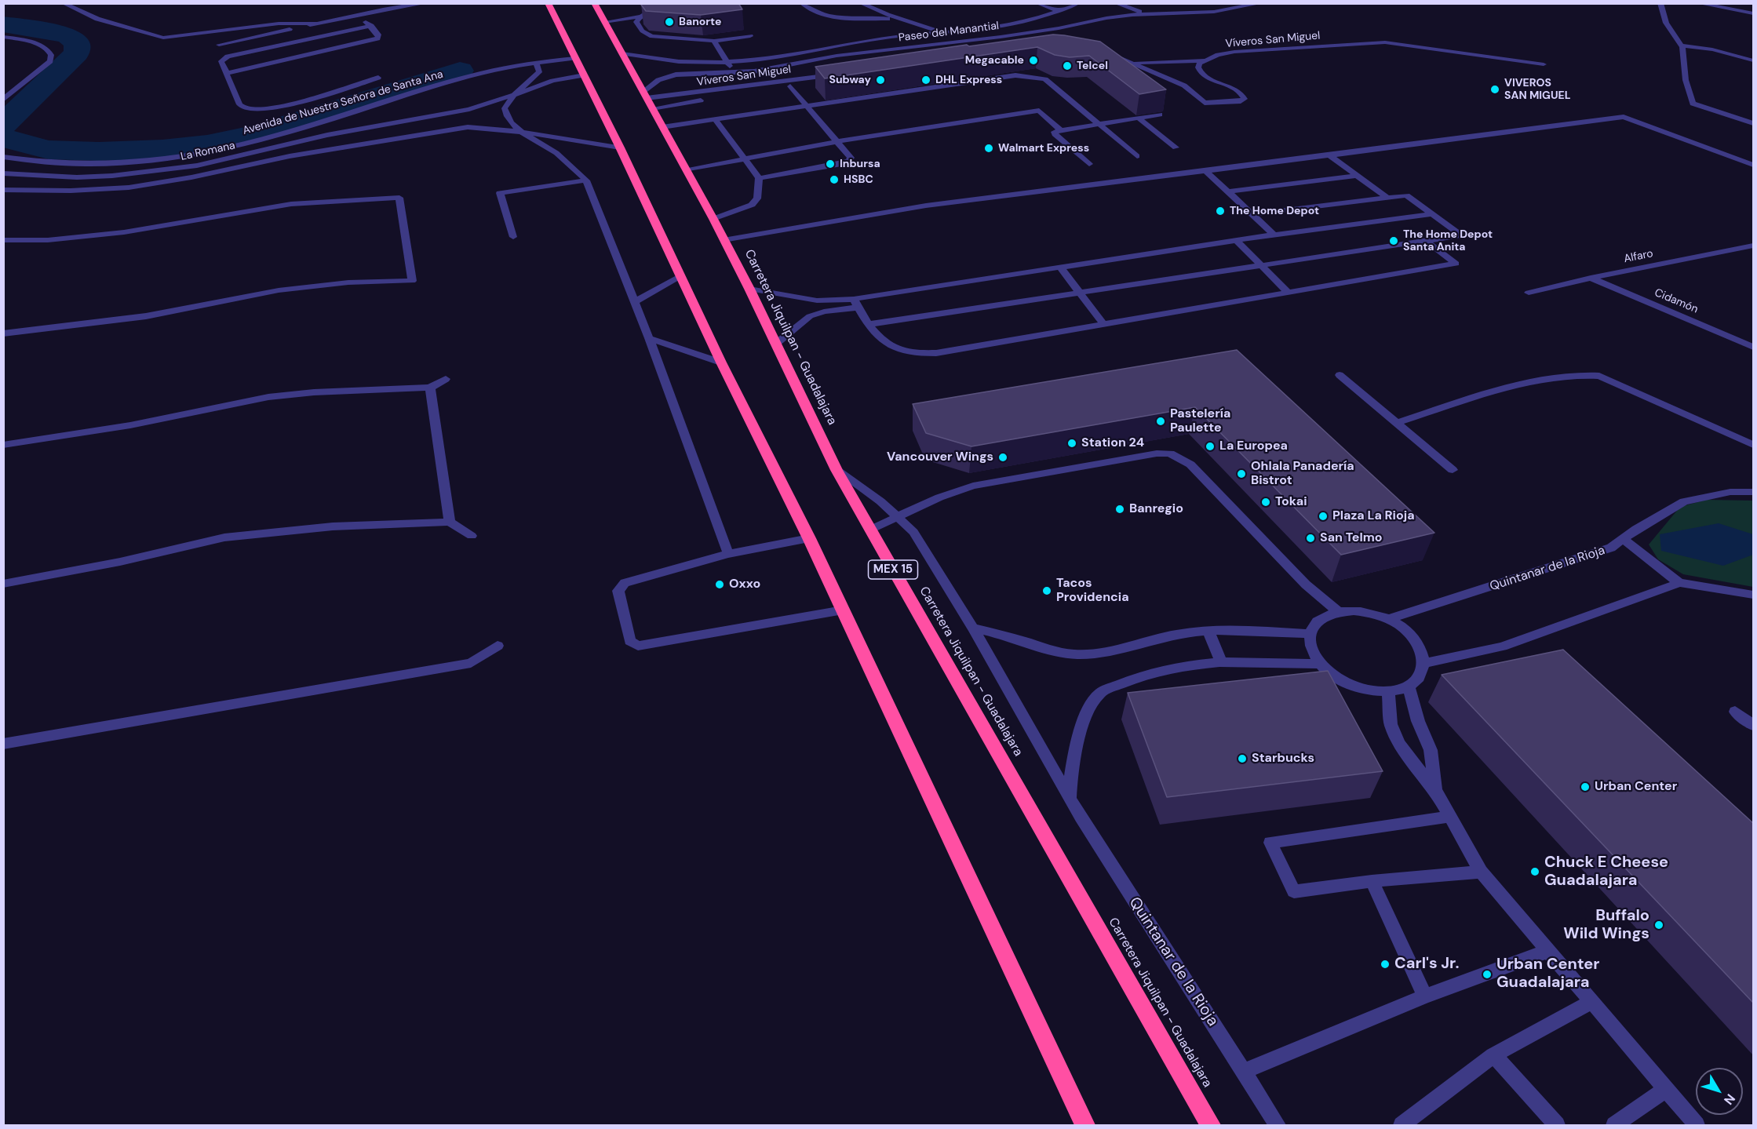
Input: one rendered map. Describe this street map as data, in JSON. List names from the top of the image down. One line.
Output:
{"streets":{"highway":["Carretera Jiquilpan - Guadalajara","MEX 15"],"street":["Paseo del Manantial","Víveros San Miguel","Avenida de Nuestra Señora de Santa Ana","La Romana","Alfaro","Cidamón","Quintanar de la Rioja"]},"crossings":[["Paseo del Manantial","Víveros San Miguel"],["Paseo del Manantial","Carretera Jiquilpan - Guadalajara"],["Víveros San Miguel","Carretera Jiquilpan - Guadalajara"],["Avenida de Nuestra Señora de Santa Ana","La Romana"],["Alfaro","Cidamón"],["Carretera Jiquilpan - Guadalajara","Quintanar de la Rioja"]],"places":["Banorte","Megacable","Telcel","Subway","DHL Express","VIVEROS SAN MIGUEL","Walmart Express","Inbursa","HSBC","The Home Depot","The Home Depot Santa Anita","Pastelería Paulette","Station 24","La Europea","Vancouver Wings","Ohlala Panadería Bistrot","Tokai","Banregio","Plaza La Rioja","San Telmo","Oxxo","Tacos Providencia","Starbucks","Urban Center","Chuck E Cheese Guadalajara","Buffalo Wild Wings","Carl's Jr.","Urban Center Guadalajara"],"north":"bottom right"}
